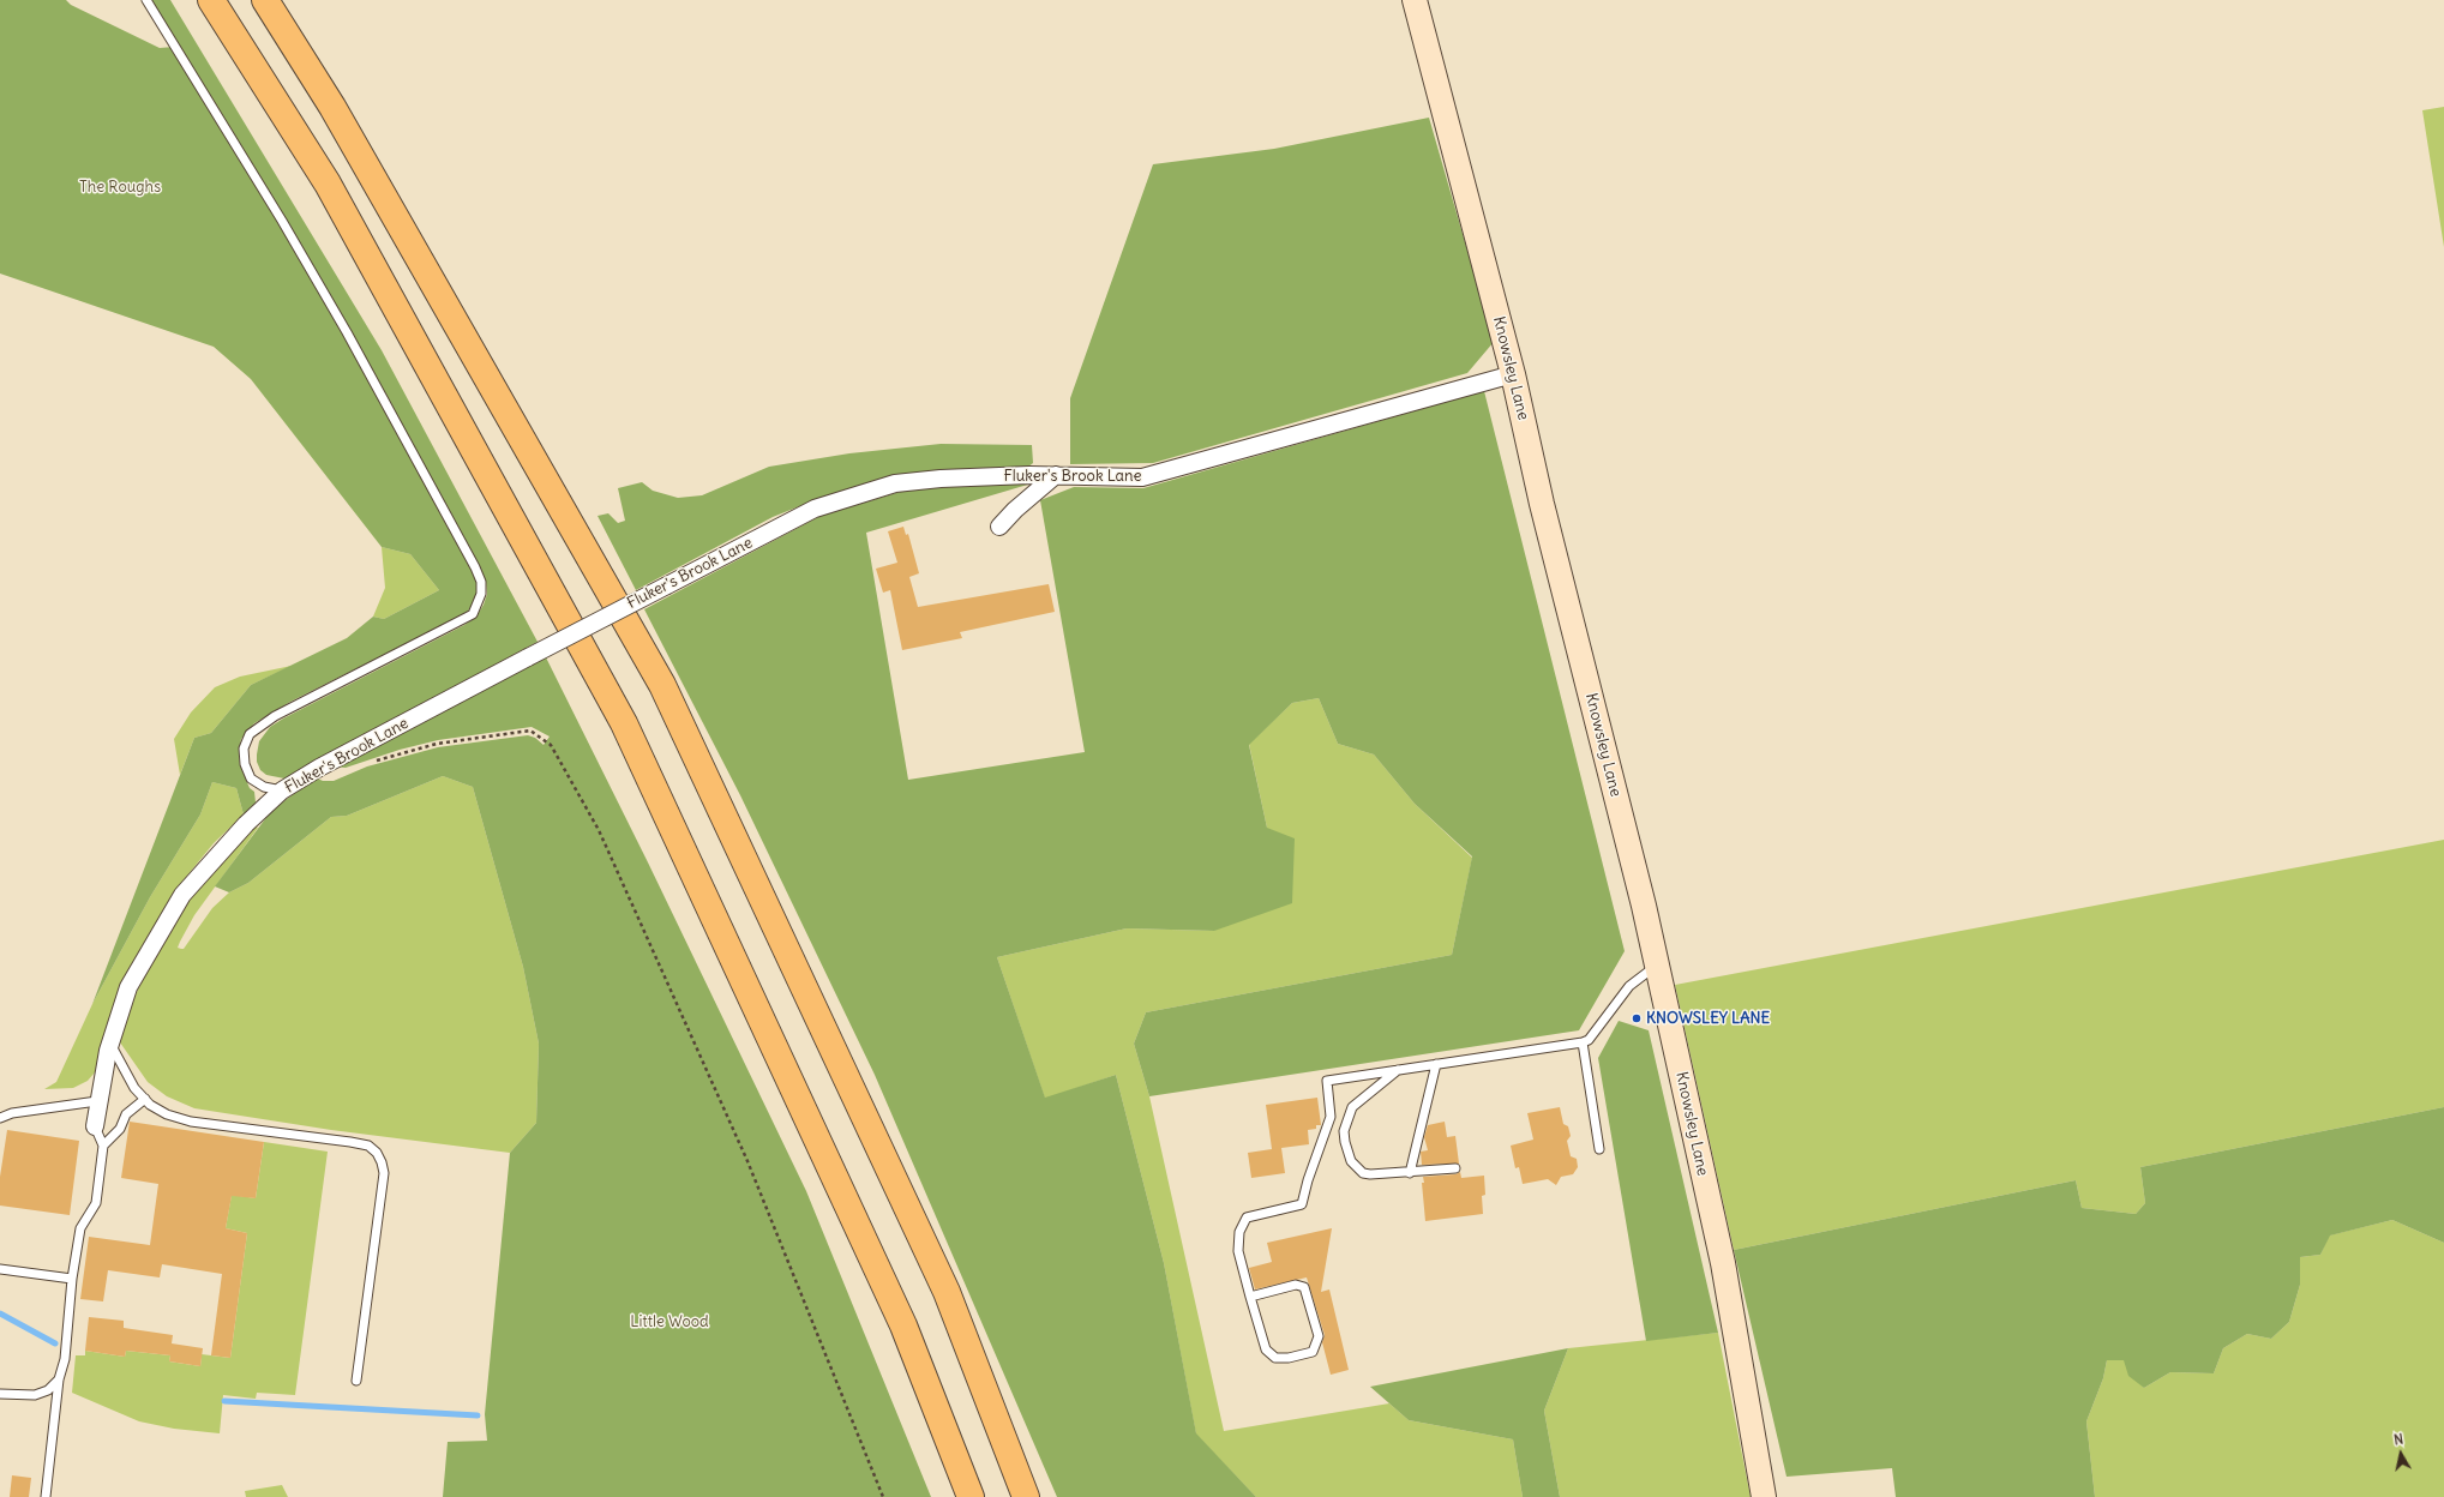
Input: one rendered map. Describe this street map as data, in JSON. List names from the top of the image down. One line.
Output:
{"streets":{"main road":["Knowsley Lane"],"street":["Fluker's Brook Lane"]},"crossings":[["Knowsley Lane","Fluker's Brook Lane"]],"parks":["The Roughs","Little Wood"],"places":["KNOWSLEY LANE"],"north":"top"}
